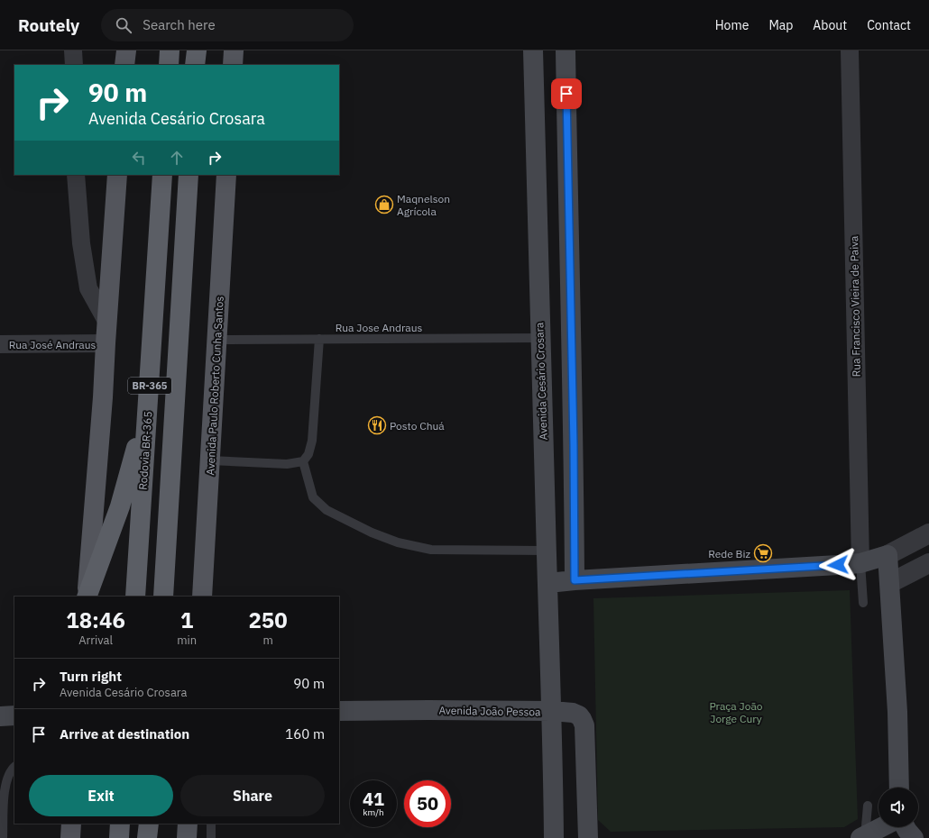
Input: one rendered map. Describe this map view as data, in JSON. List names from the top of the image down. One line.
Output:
{"streets":{"highway":["BR-365","Rodovia BR-365"],"main road":["Avenida Cesário Crosara","Avenida Paulo Roberto Cunha Santos","Avenida João Pessoa"],"street":["Rua Francisco Vieira de Paiva","Rua José Andraus"],"lane":["Rua Jose Andraus"]},"crossings":[["Rua Jose Andraus","Avenida Cesário Crosara"],["Rua Jose Andraus","Avenida Paulo Roberto Cunha Santos"],["Avenida Cesário Crosara","Avenida João Pessoa"]],"parks":["Praça João Jorge Cury"],"places":{"shop":["Maqnelson Agrícola"],"restaurant":["Posto Chuá"],"supermarket":["Rede Biz"]},"page":{"header":"Routely","search":"Search here","nav":["Home","Map","About","Contact"],"turn":["90 m","Avenida Cesário Crosara"],"eta":["18:46","Arrival","1","min","250","m"],"list":[{"name":"Turn right","note":"Avenida Cesário Crosara","value":"90 m"},{"name":"Arrive at destination","value":"160 m"}],"buttons":["Exit","Share"],"speed":"41 km/h","limit":"50"}}
